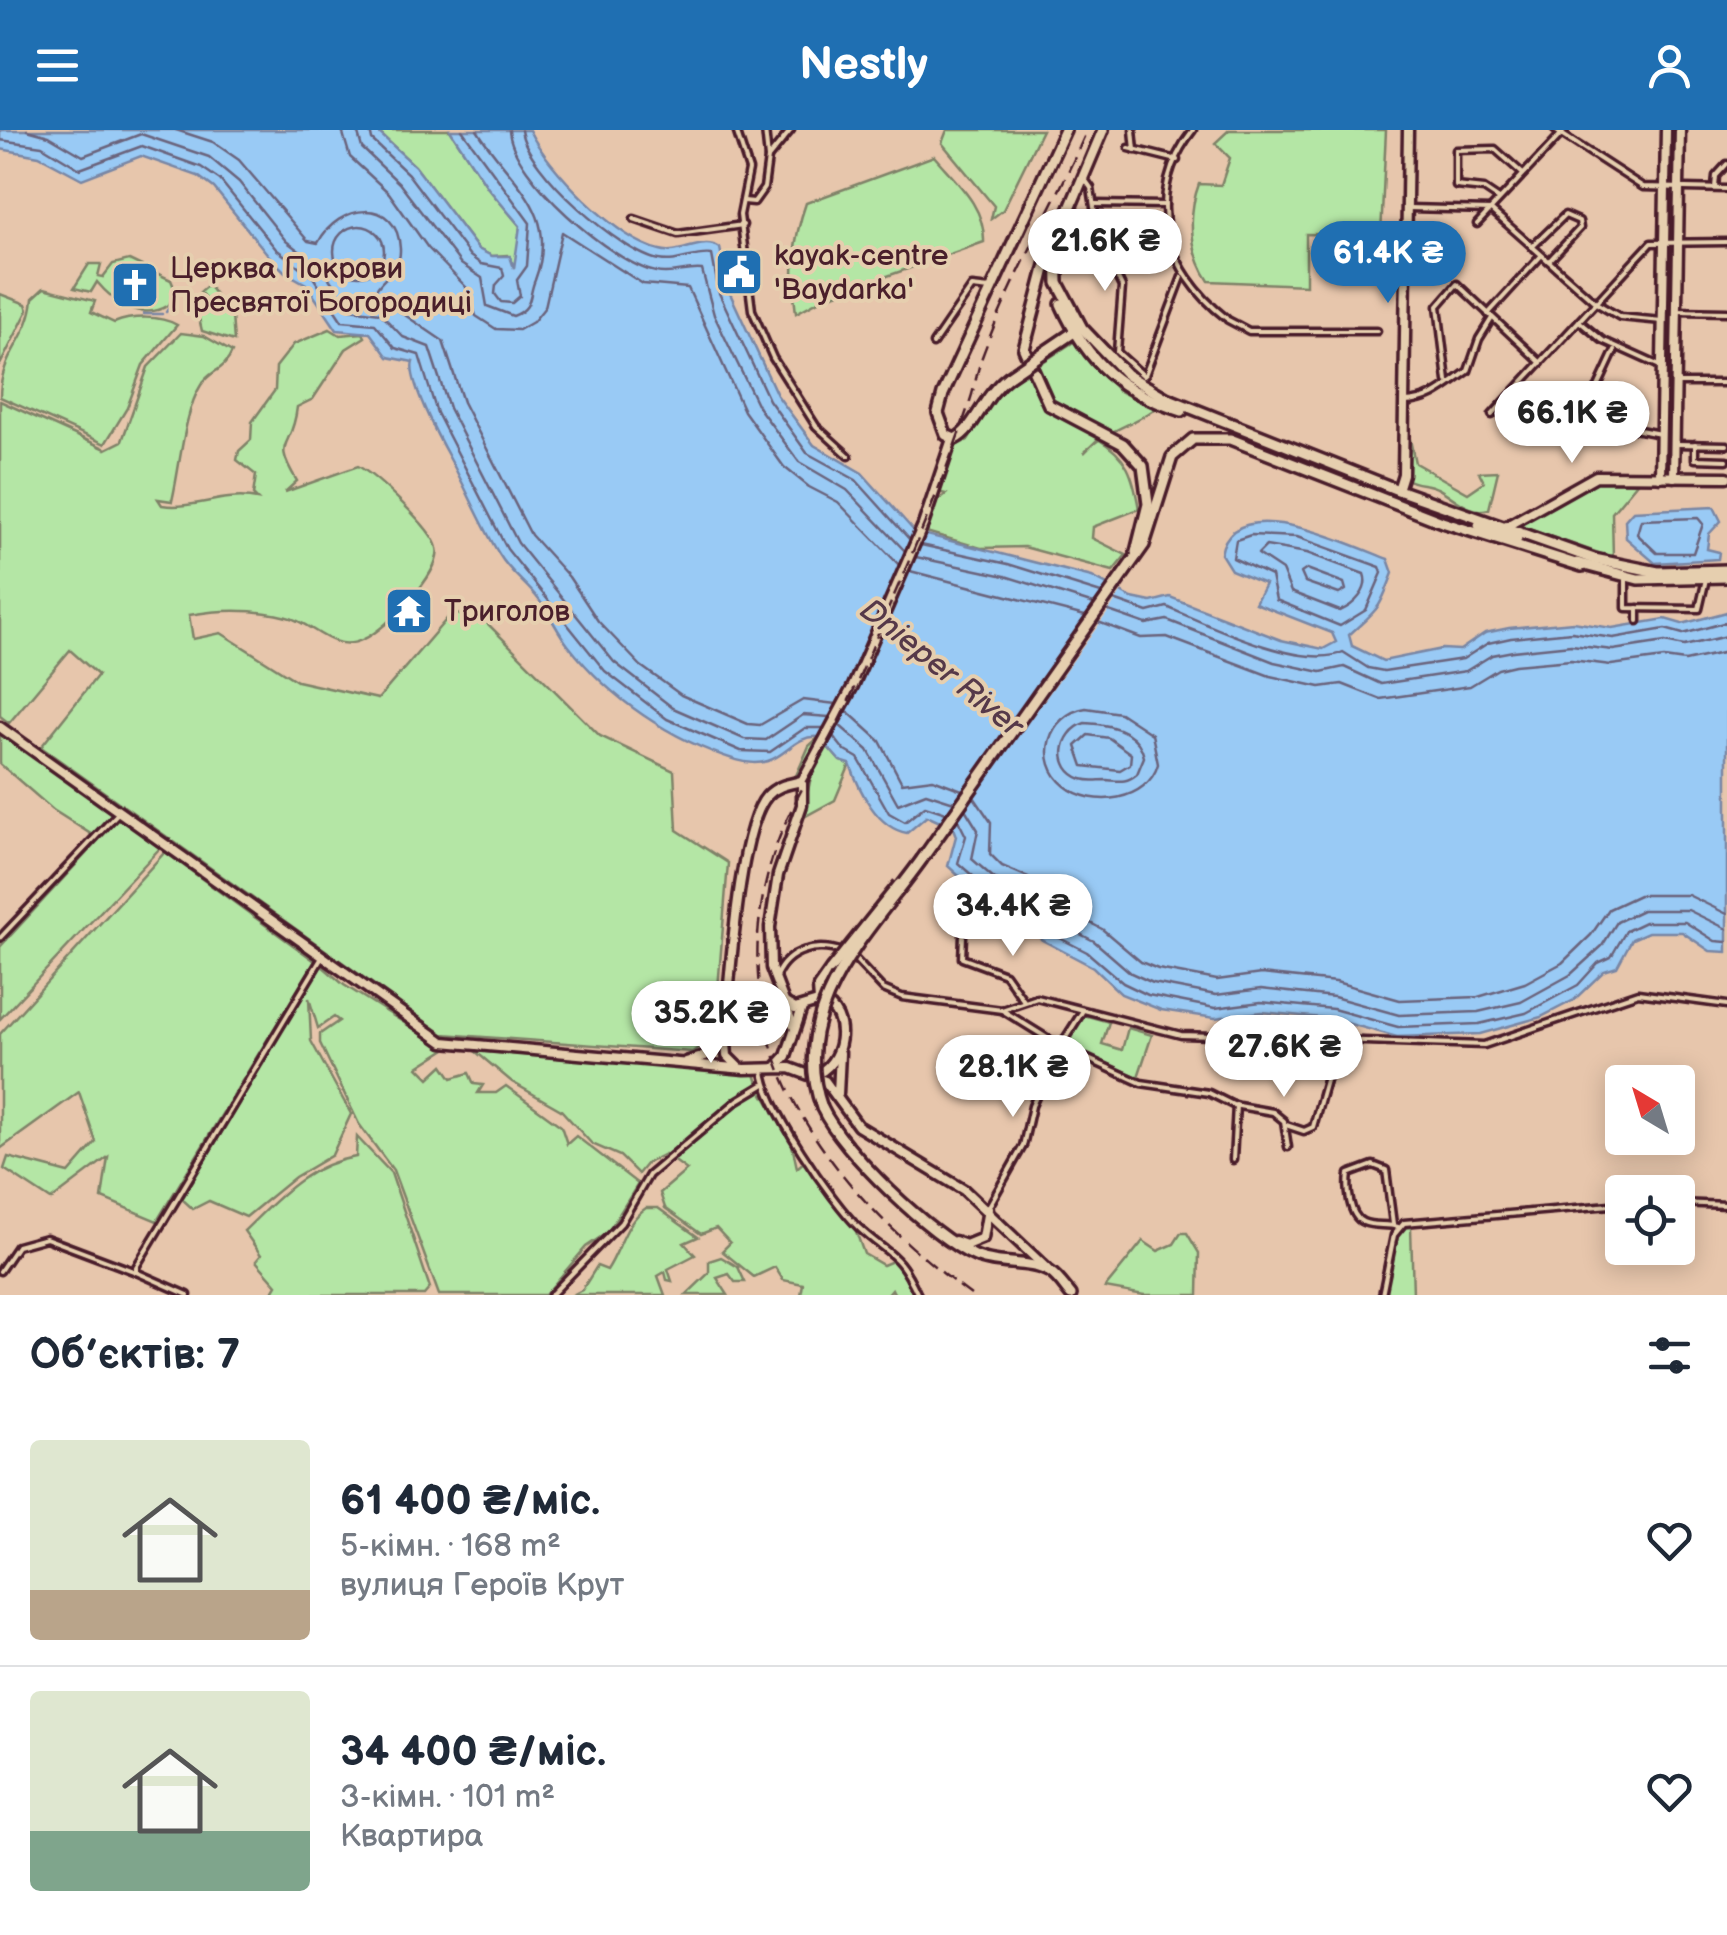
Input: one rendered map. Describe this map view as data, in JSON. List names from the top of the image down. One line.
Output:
{"water":["Dnieper River"],"places":{"public building":["kayak-centre 'Baydarka'"],"church":["Церква Покрови Пресвятої Богородиці"],"temple":["Триголов"]},"north":"top left","page":{"header":"Nestly","price":["21.6K ₴","61.4K ₴","66.1K ₴","34.4K ₴","35.2K ₴","27.6K ₴","28.1K ₴"],"heading":"Об’єктів: 7","list":[{"name":"61 400 ₴/міс.","note":"5-кімн. · 168 m² · вулиця Героїв Крут"},{"name":"34 400 ₴/міс.","note":"3-кімн. · 101 m² · Квартира"}]}}
